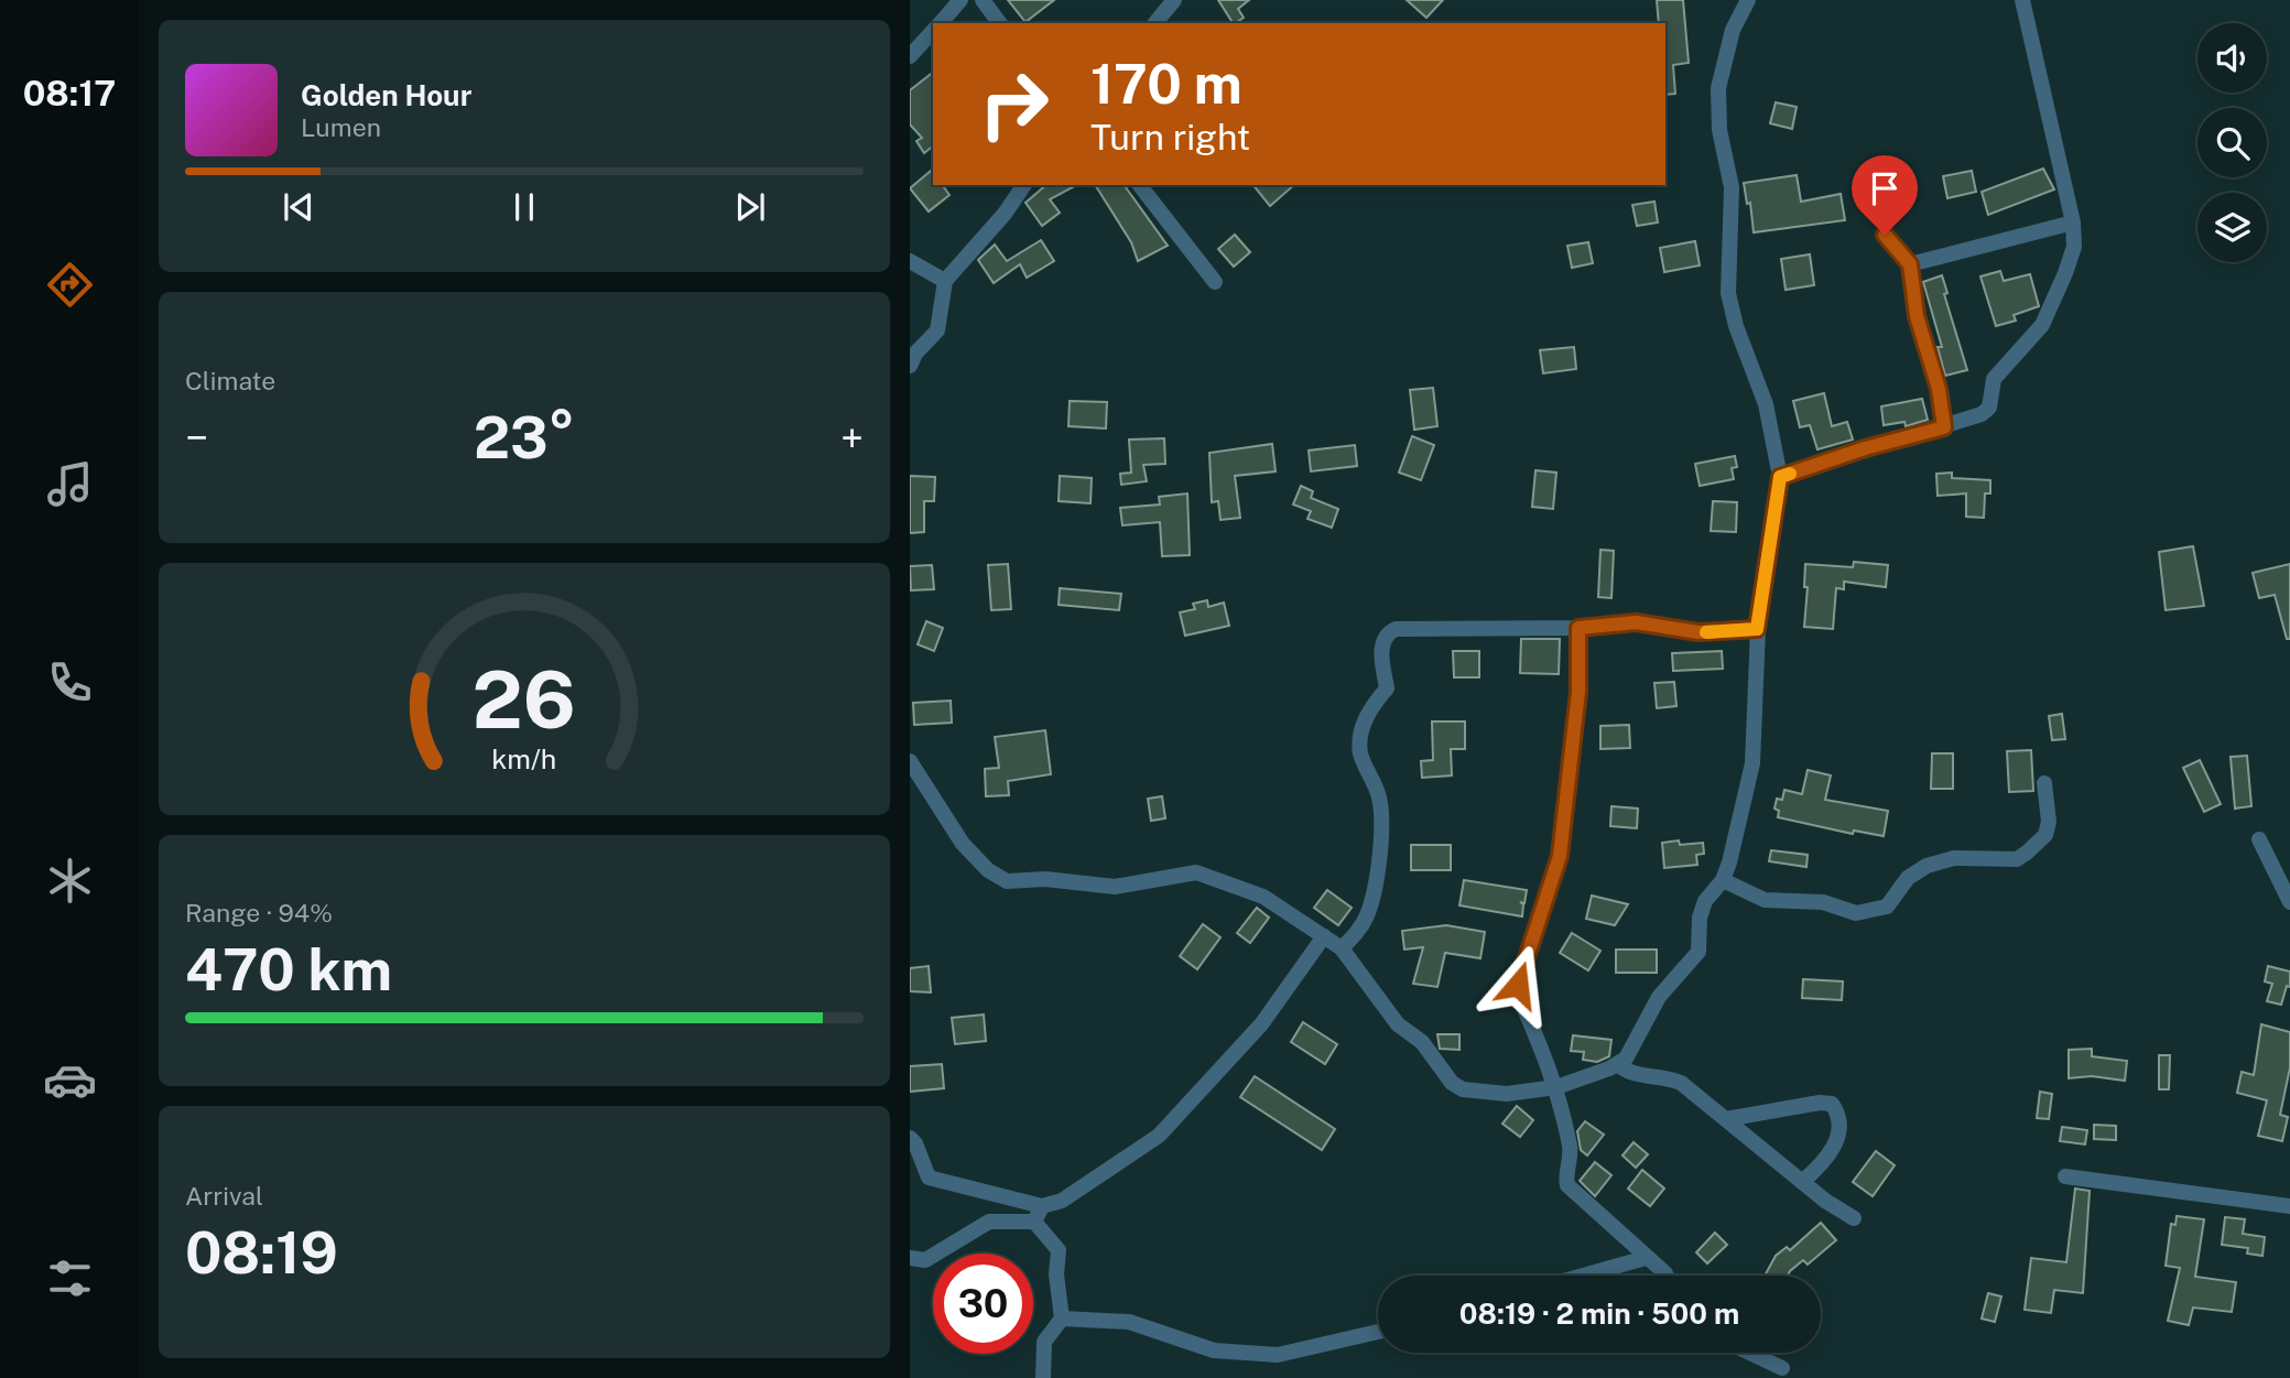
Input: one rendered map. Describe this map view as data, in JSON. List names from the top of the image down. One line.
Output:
{"page":{"tabs":"08:17","turn":["170 m","Turn right"],"song":["Golden Hour","Lumen"],"tile":["Climate",["Range · 94%","470 km"],["Arrival","08:19"]],"heat":["−","23°","+"],"limit":"30","trip":"08:19 · 2 min · 500 m","gauge":["26","km/h"]}}
